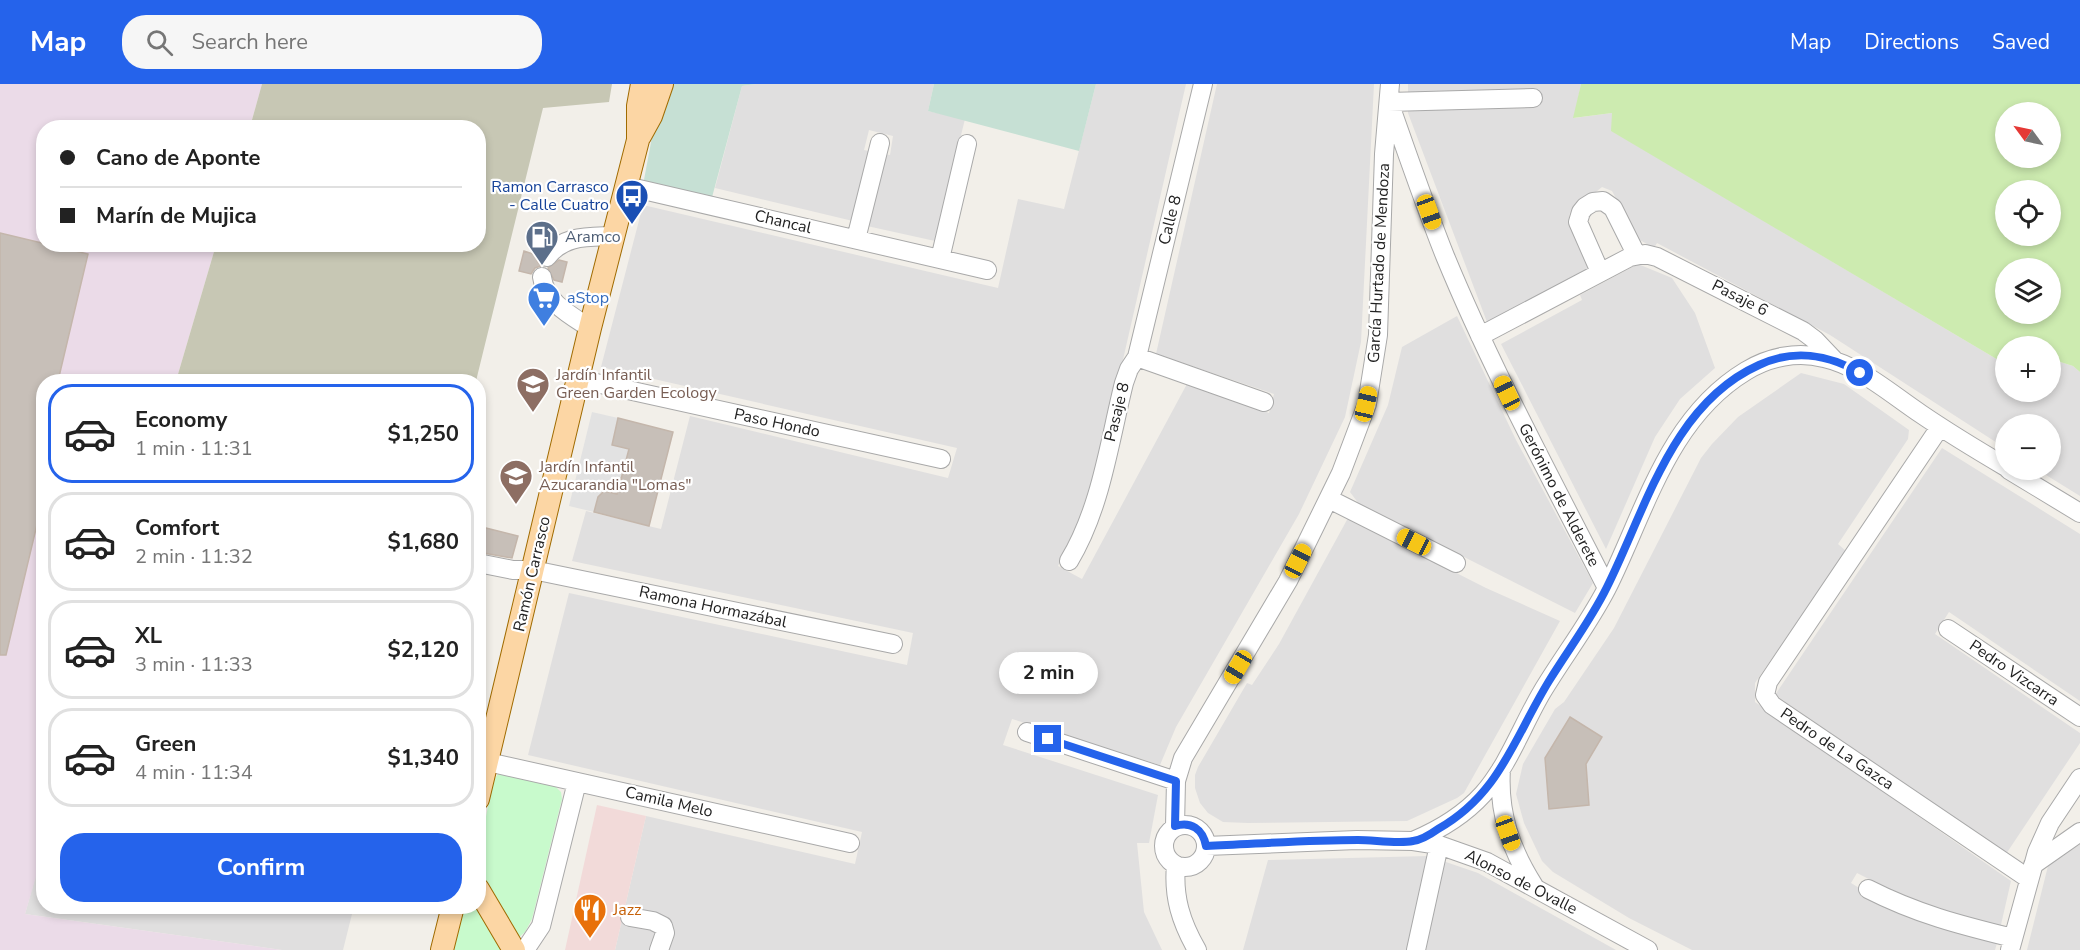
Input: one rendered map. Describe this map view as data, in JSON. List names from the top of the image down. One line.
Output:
{"streets":{"main road":["Ramón Carrasco"],"street":["Calle 8","Chancal","García Hurtado de Mendoza","Pasaje 6","Pasaje 8","Paso Hondo","Gerónimo de Alderete","Ramona Hormazábal","Pedro Vizcarra","Pedro de La Gazca","Camila Melo","Alonso de Ovalle"]},"crossings":[["Calle 8","Pasaje 8"],["Chancal","Ramón Carrasco"],["García Hurtado de Mendoza","Gerónimo de Alderete"],["García Hurtado de Mendoza","Alonso de Ovalle"],["Paso Hondo","Ramón Carrasco"],["Ramón Carrasco","Ramona Hormazábal"],["Ramón Carrasco","Camila Melo"]],"places":{"bus stop":["Ramon Carrasco - Calle Cuatro"],"fuel station":["Aramco"],"supermarket":["aStop"],"school or university":["Jardín Infantil Green Garden Ecology","Jardín Infantil Azucarandia \"Lomas\""],"restaurant":["Jazz"]},"north":"top left","page":{"header":"Map","search":"Search here","nav":["Map","Directions","Saved"],"map_buttons":["+","−"],"banner":["Cano de Aponte","Marín de Mujica"],"list":[{"name":"Economy","note":"1 min · 11:31","value":"$1,250"},{"name":"Comfort","note":"2 min · 11:32","value":"$1,680"},{"name":"XL","note":"3 min · 11:33","value":"$2,120"},{"name":"Green","note":"4 min · 11:34","value":"$1,340"}],"bubble":"2 min","buttons":"Confirm"}}
